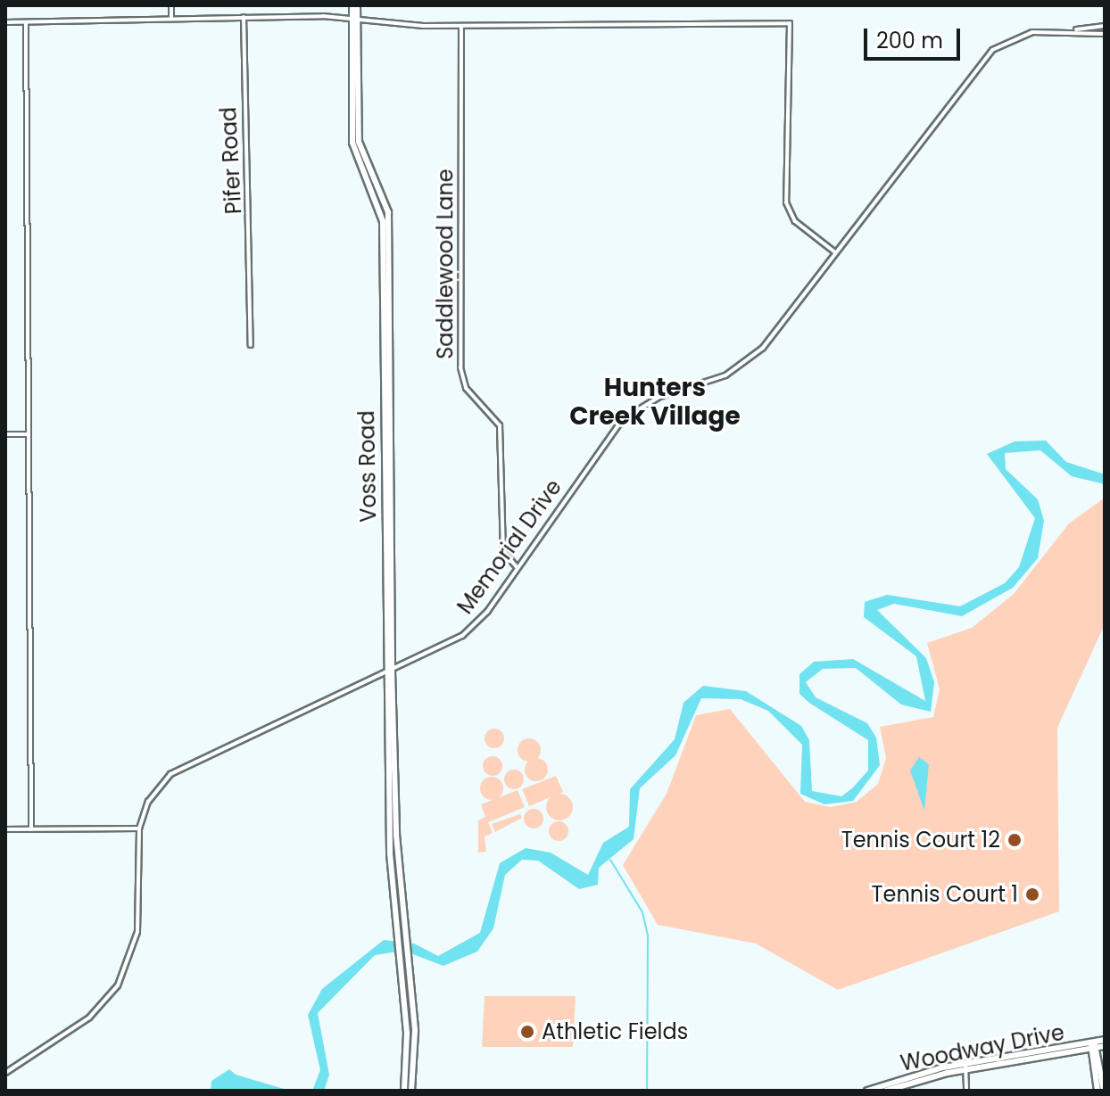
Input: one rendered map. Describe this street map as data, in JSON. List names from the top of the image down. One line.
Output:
{"streets":{"main road":["Voss Road","Woodway Drive"],"street":["Pifer Road","Saddlewood Lane","Memorial Drive"]},"crossings":[["Saddlewood Lane","Memorial Drive"],["Voss Road","Memorial Drive"]],"districts":["Hunters Creek Village"],"places":["Tennis Court 12","Tennis Court 1","Athletic Fields"],"scale_bar":"200 m"}
